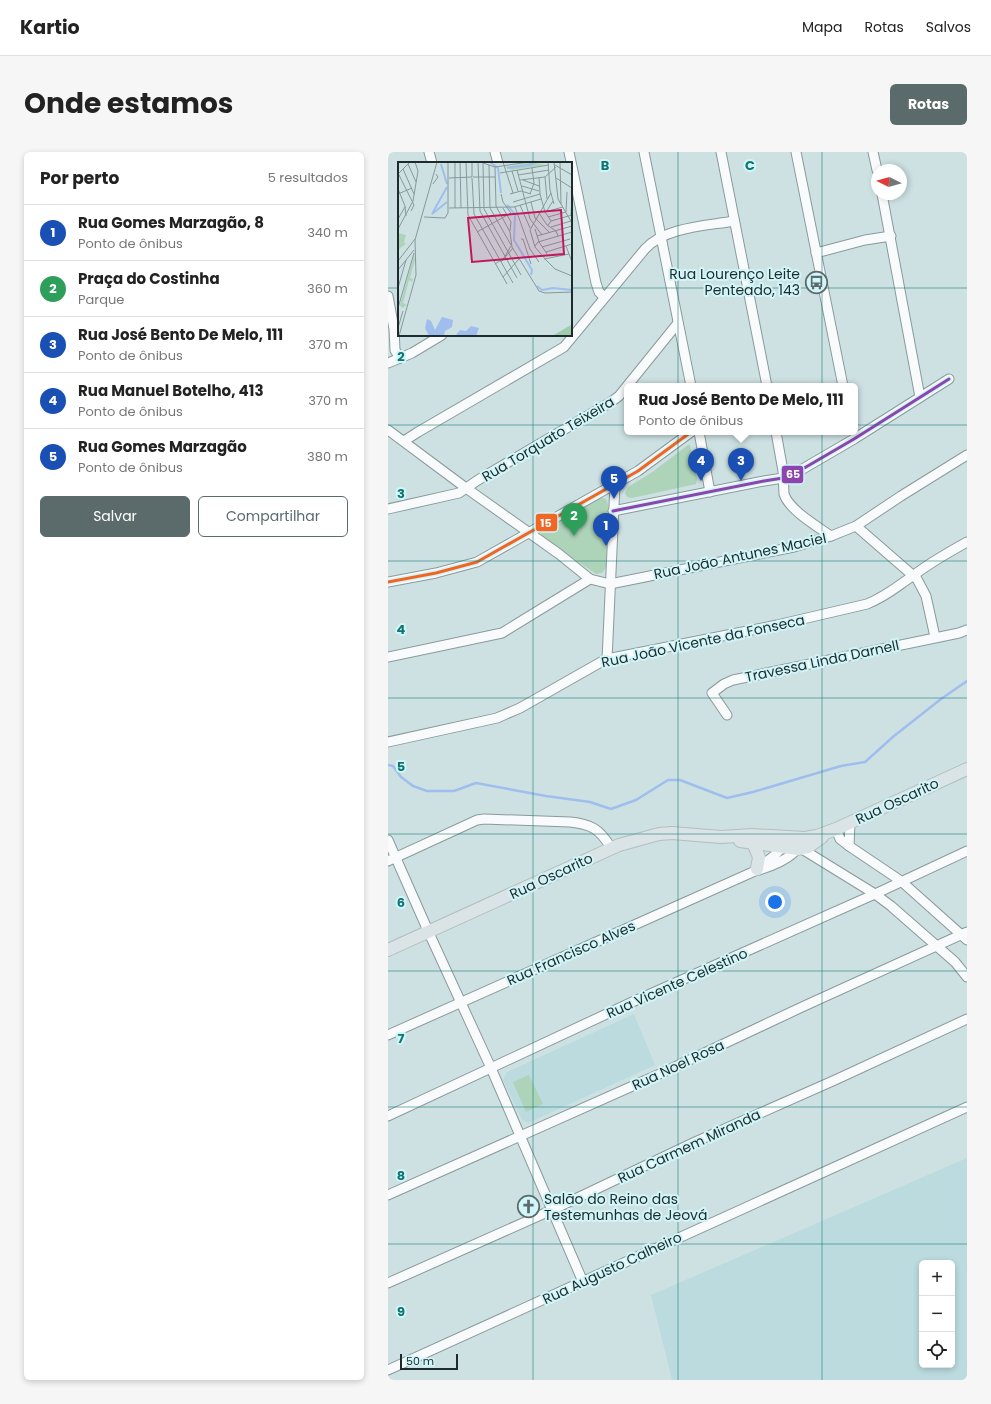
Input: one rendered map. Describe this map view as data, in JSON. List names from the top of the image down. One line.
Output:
{"streets":{"main road":["Rua Oscarito"],"street":["Rua Torquato Teixeira","Rua João Antunes Maciel","Rua João Vicente da Fonseca","Travessa Linda Darnell","Rua Francisco Alves","Rua Vicente Celestino","Rua Noel Rosa","Rua Carmem Miranda","Rua Augusto Calheiro"]},"crossings":[["Rua Oscarito","Rua Francisco Alves"]],"places":{"bus stop":["Rua Lourenço Leite Penteado, 143"],"church":["Salão do Reino das Testemunhas de Jeová"]},"lines":["transit line 65","transit line 15"],"scale_bar":"50 m","north":"left","page":{"header":"Kartio","nav":["Mapa","Rotas","Salvos"],"title":"Onde estamos","buttons":["Rotas",["Salvar","Compartilhar"]],"heading":["Por perto","5 resultados"],"list":[{"mark":"1","name":"Rua Gomes Marzagão, 8","note":"Ponto de ônibus","value":"340 m"},{"mark":"2","name":"Praça do Costinha","note":"Parque","value":"360 m"},{"mark":"3","name":"Rua José Bento De Melo, 111","note":"Ponto de ônibus","value":"370 m"},{"mark":"4","name":"Rua Manuel Botelho, 413","note":"Ponto de ônibus","value":"370 m"},{"mark":"5","name":"Rua Gomes Marzagão","note":"Ponto de ônibus","value":"380 m"}],"popup":["Rua José Bento De Melo, 111","Ponto de ônibus"],"pins":["3","4","5","2","1"],"map_buttons":["+","−"],"scale":"50 m"},"grid":{"columns":["B","C"],"rows":["2","3","4","5","6","7","8","9"]}}
